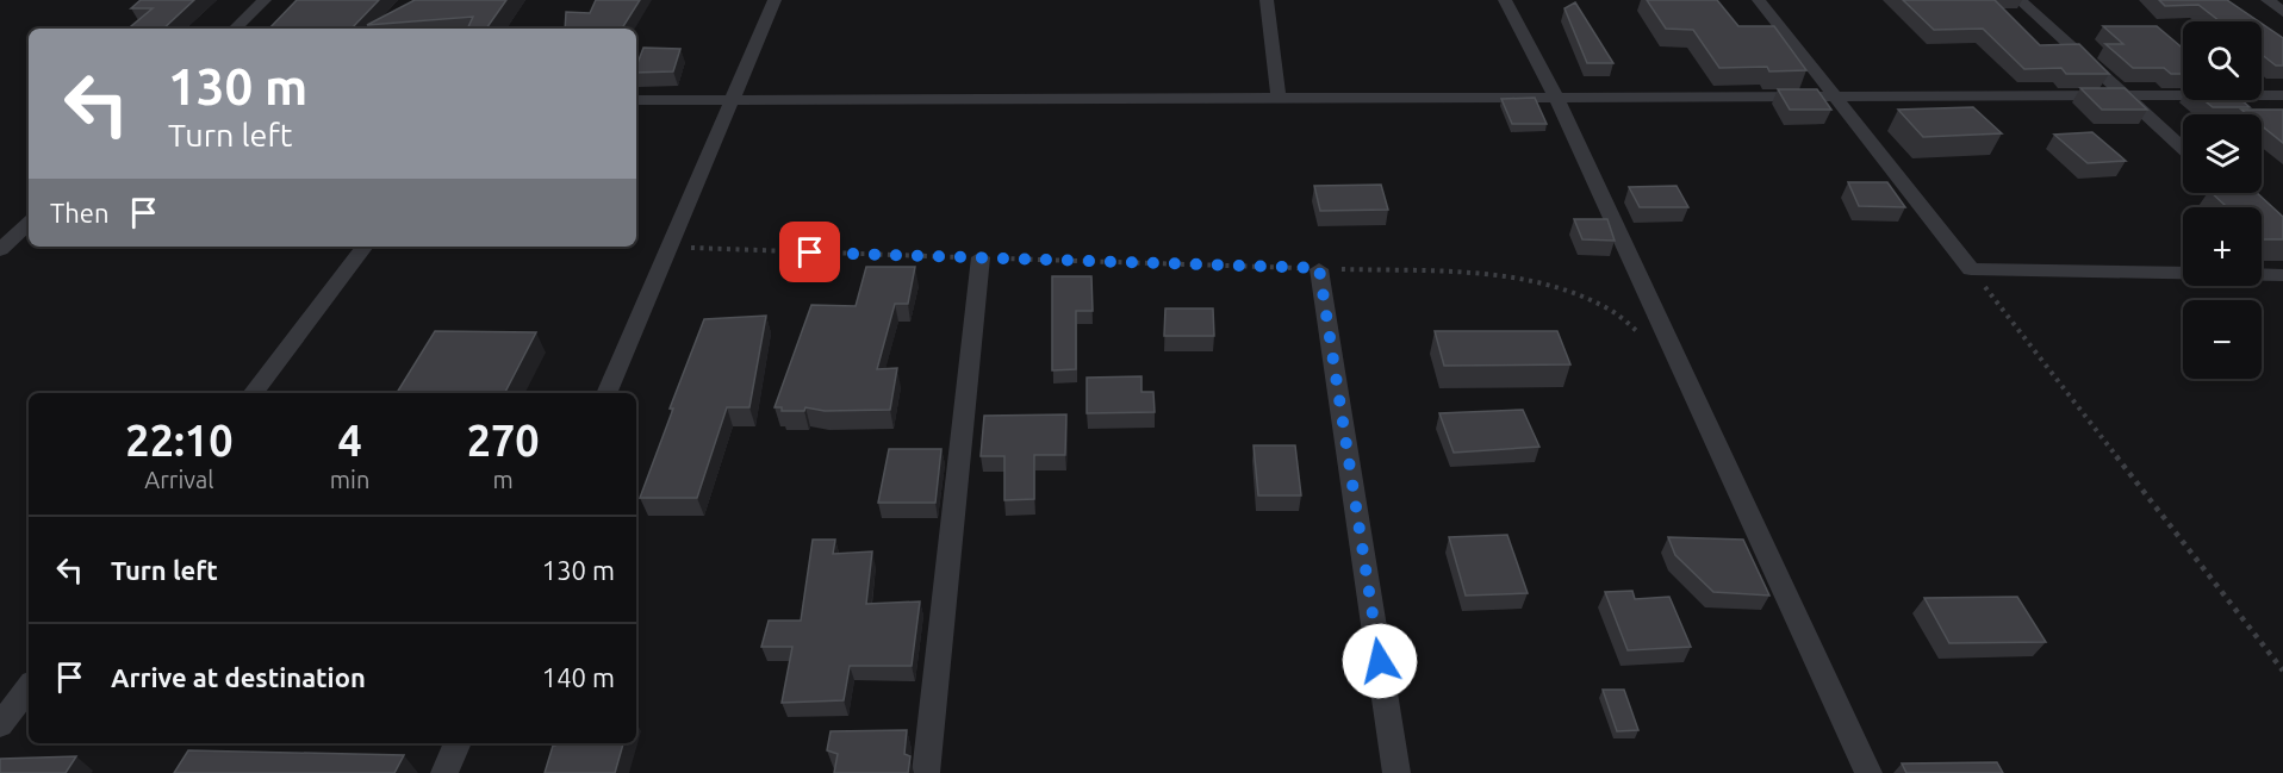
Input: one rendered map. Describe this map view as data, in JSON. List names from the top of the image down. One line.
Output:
{"page":{"map_buttons":["+","−"],"turn":["130 m","Turn left"],"then":"Then","eta":["22:10","Arrival","4","min","270","m"],"list":[{"name":"Turn left","value":"130 m"},{"name":"Arrive at destination","value":"140 m"}]}}
